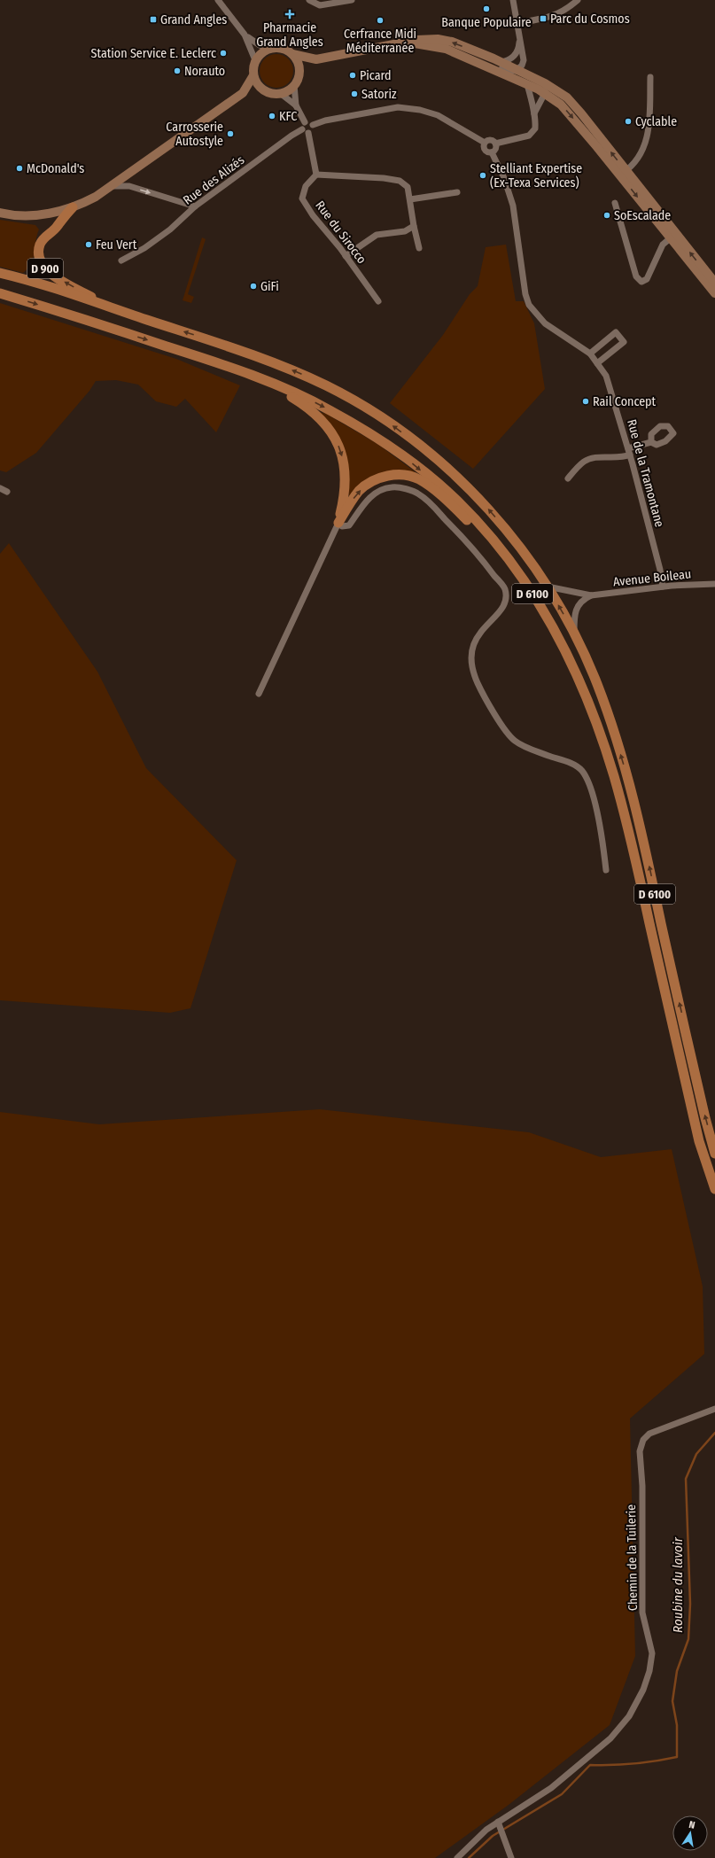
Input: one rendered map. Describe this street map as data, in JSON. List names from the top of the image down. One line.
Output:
{"streets":{"main road":["D 900","D 6100"],"street":["Rue des Alizés","Rue du Sirocco","Rue de la Tramontane","Avenue Boileau","Chemin de la Tuilerie"]},"crossings":[["D 900","D 6100"],["Rue de la Tramontane","Avenue Boileau"],["Avenue Boileau","D 6100"]],"water":["Roubine du lavoir"],"places":{"other":["Banque Populaire","Cerfrance Midi Méditerranée","Station Service E. Leclerc","Norauto","Picard","Satoriz","KFC","Cyclable","Carrosserie Autostyle","McDonald's","Stelliant Expertise (Ex-Texa Services)","SoEscalade","Feu Vert","GiFi","Rail Concept"],"health":["Pharmacie Grand Angles"],"transit":["Parc du Cosmos","Grand Angles"]},"north":"top"}
